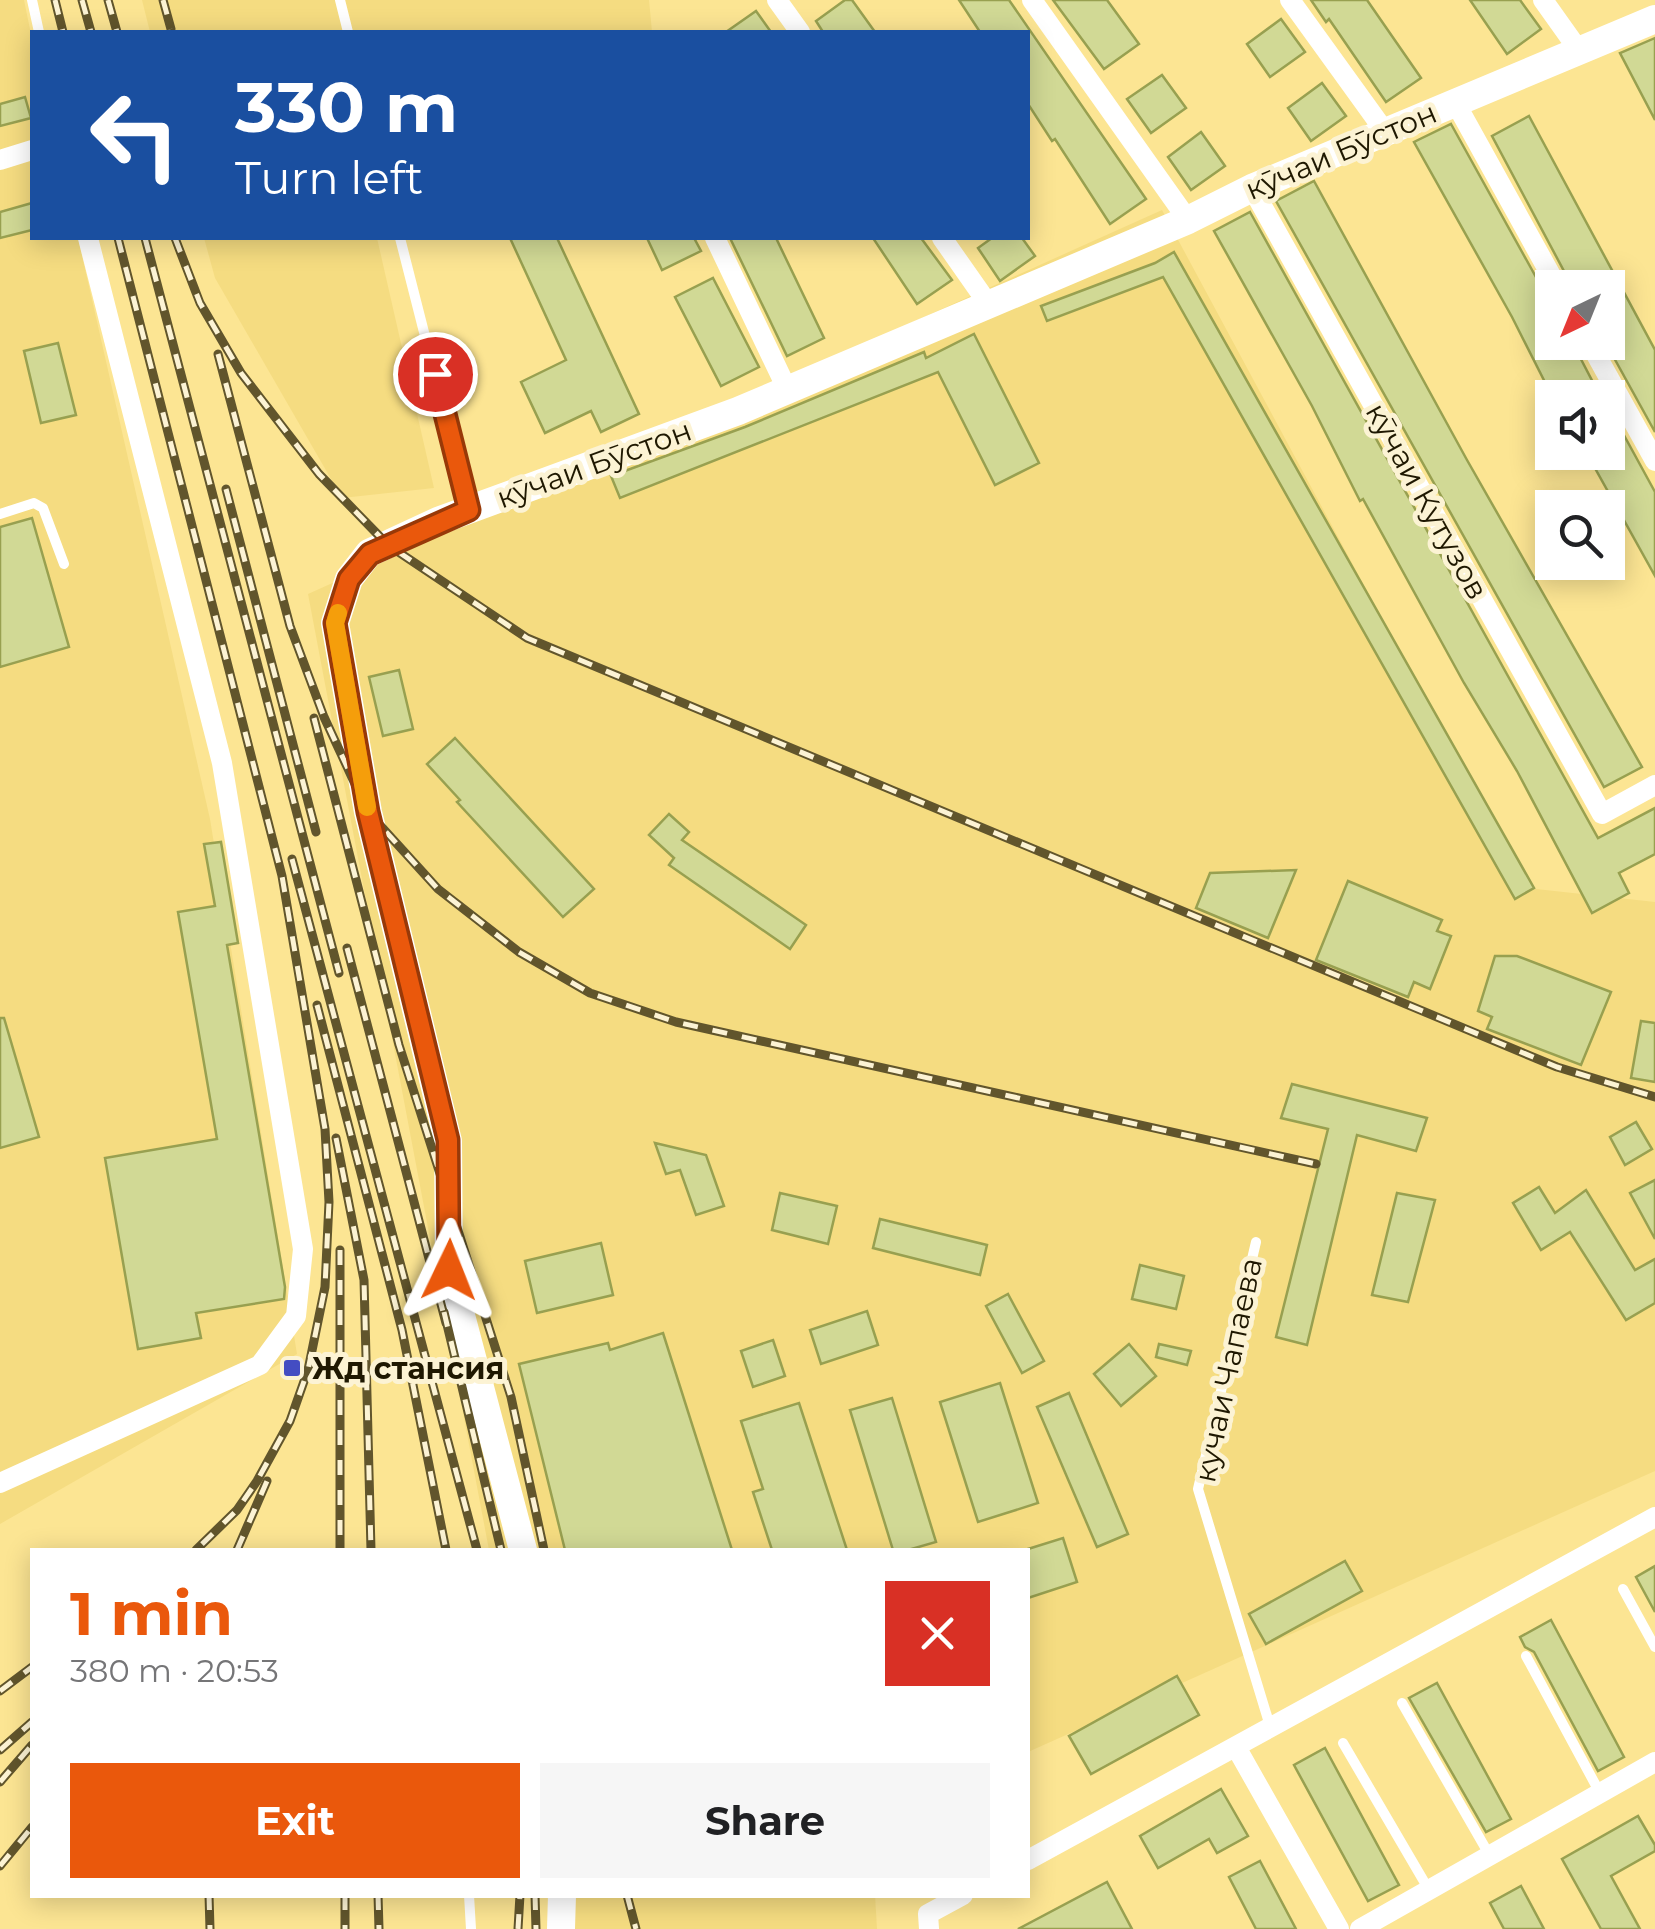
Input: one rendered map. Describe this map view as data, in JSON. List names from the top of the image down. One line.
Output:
{"streets":{"main road":["кӯчаи Бӯстон"],"street":["кӯчаи Кутузов"],"lane":["кучаи Чапаева"]},"crossings":[["кӯчаи Бӯстон","кӯчаи Кутузов"]],"places":{"transit":["Жд стансия"]},"north":"bottom left","page":{"turn":["330 m","Turn left"],"heading":["1 min","380 m · 20:53"],"buttons":["Exit","Share"]}}
